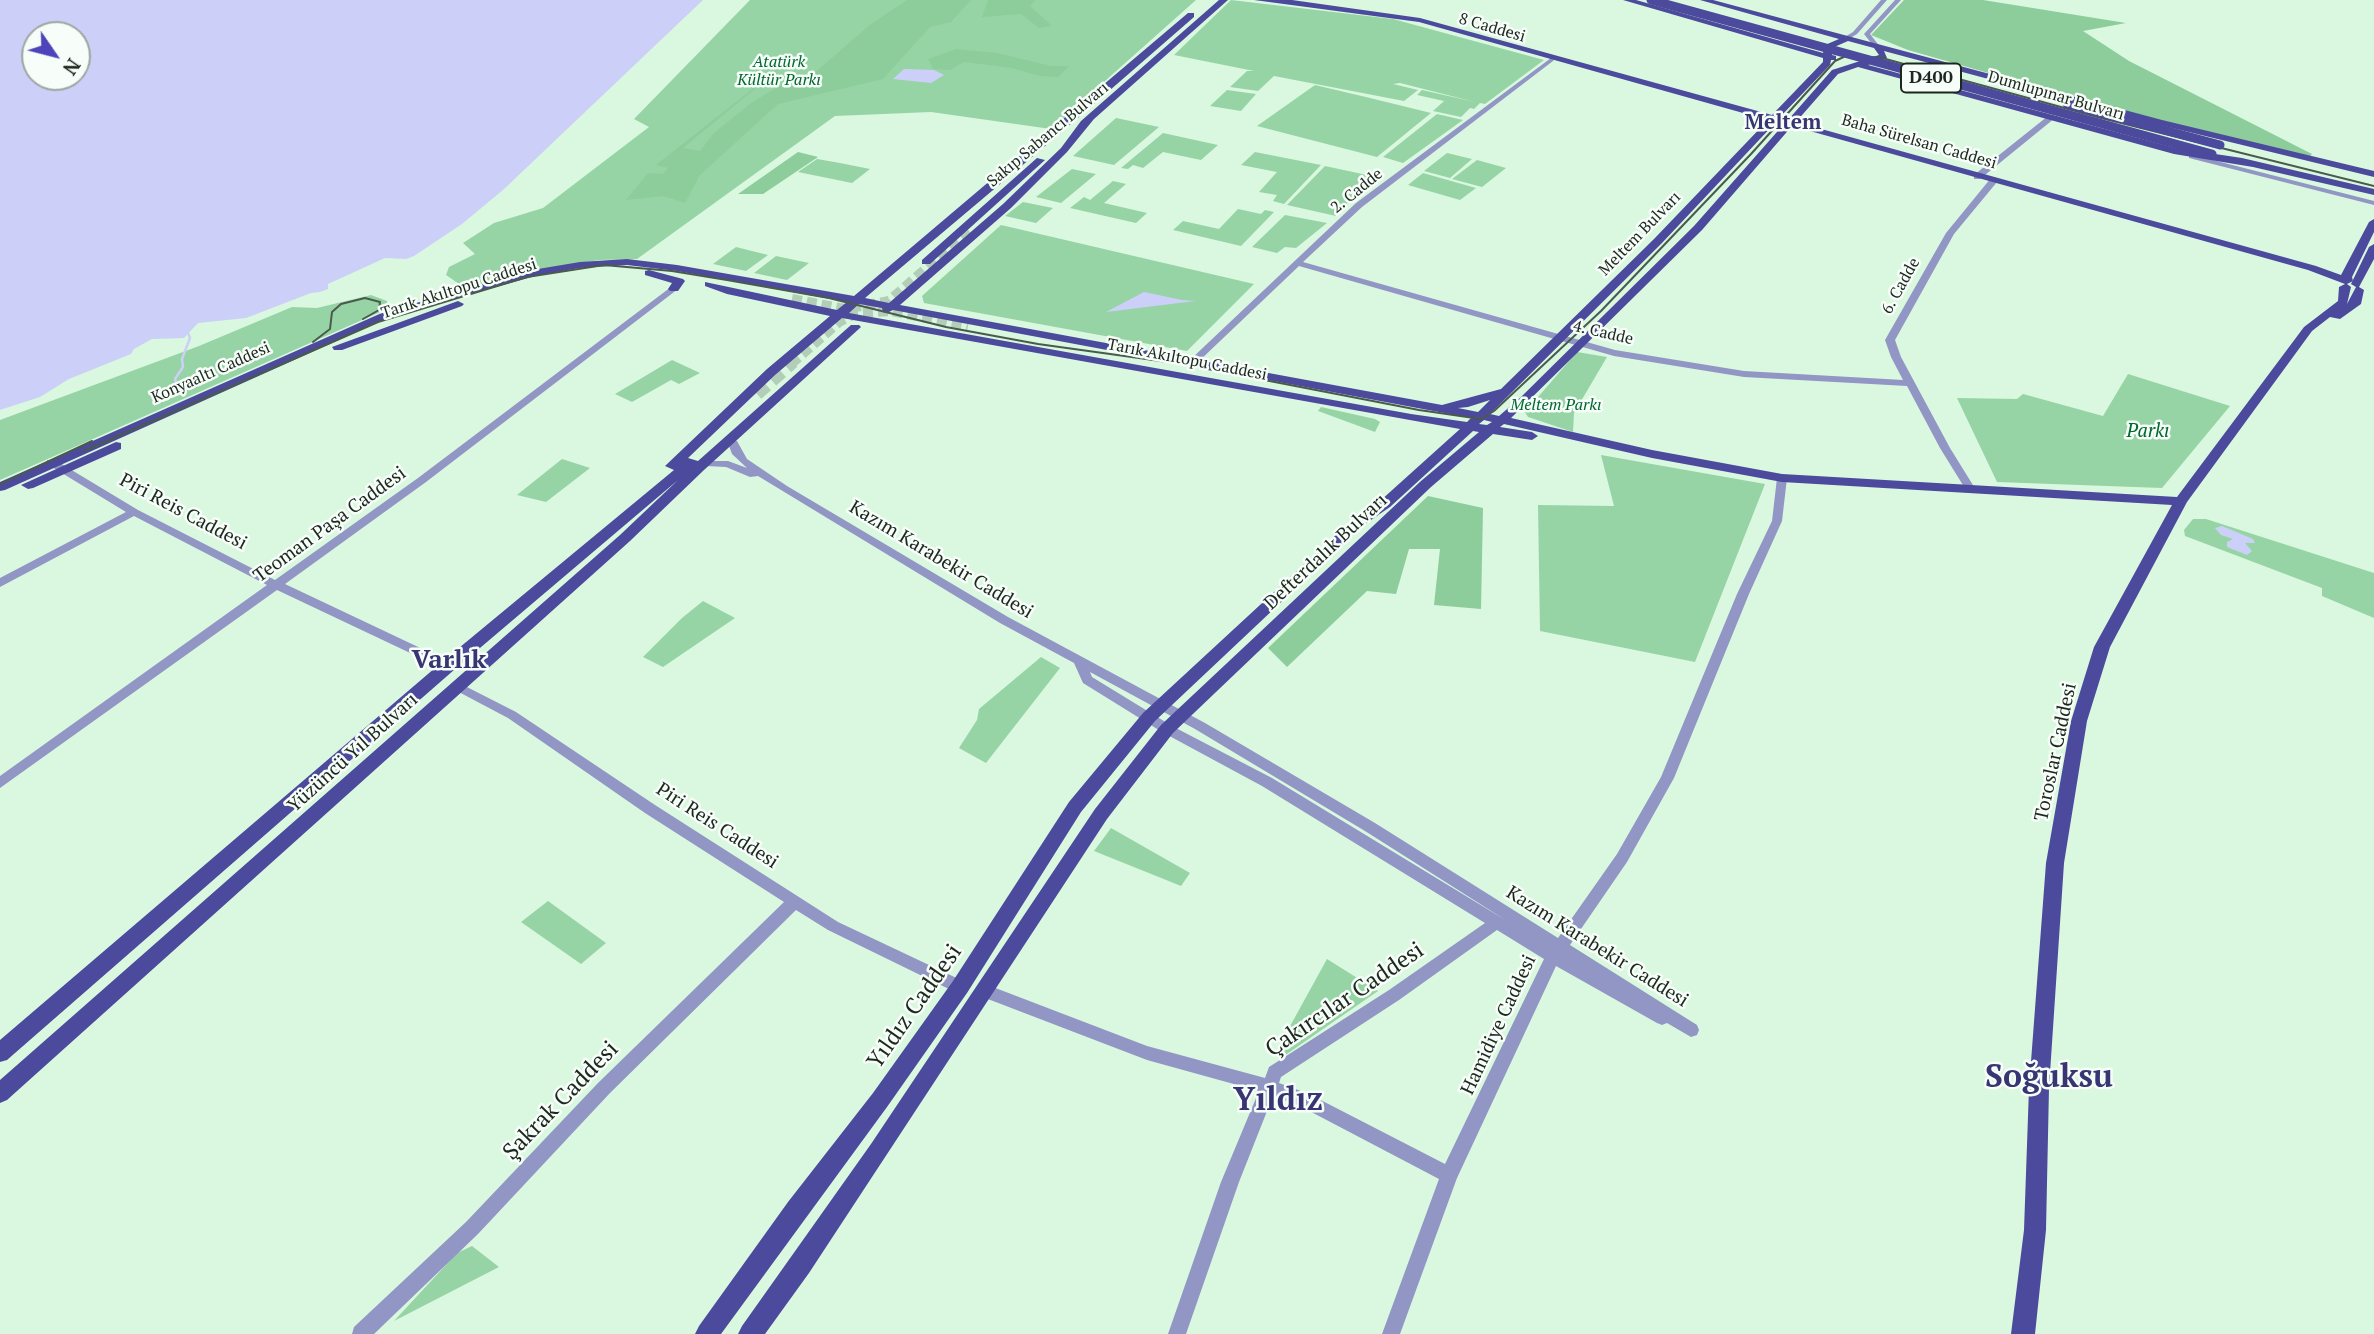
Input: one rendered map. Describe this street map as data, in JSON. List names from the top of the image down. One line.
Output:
{"streets":{"main road":["8 Caddesi","D400","Dumlupınar Bulvarı","Sakıp Sabancı Bulvarı","Baha Sürelsan Caddesi","Meltem Bulvarı","Tarık Akıltopu Caddesi","Konyaaltı Caddesi","Defterdalık Bulvarı","Toroslar Caddesi","Yüzüncü Yıl Bulvarı","Yıldız Caddesi"],"street":["2. Cadde","6. Cadde","4. Cadde","Piri Reis Caddesi","Teoman Paşa Caddesi","Kazım Karabekir Caddesi","Çakırcılar Caddesi","Hamidiye Caddesi","Şakrak Caddesi"]},"crossings":[["8 Caddesi","Baha Sürelsan Caddesi"],["8 Caddesi","2. Cadde"],["Baha Sürelsan Caddesi","2. Cadde"],["Baha Sürelsan Caddesi","Meltem Bulvarı"],["Baha Sürelsan Caddesi","6. Cadde"],["Baha Sürelsan Caddesi","Toroslar Caddesi"],["2. Cadde","Tarık Akıltopu Caddesi"],["2. Cadde","4. Cadde"],["Meltem Bulvarı","Tarık Akıltopu Caddesi"],["Meltem Bulvarı","4. Cadde"],["Meltem Bulvarı","Defterdalık Bulvarı"],["6. Cadde","4. Cadde"],["Tarık Akıltopu Caddesi","Konyaaltı Caddesi"],["Tarık Akıltopu Caddesi","Defterdalık Bulvarı"],["Tarık Akıltopu Caddesi","Yüzüncü Yıl Bulvarı"],["Konyaaltı Caddesi","Piri Reis Caddesi"],["Piri Reis Caddesi","Teoman Paşa Caddesi"],["Piri Reis Caddesi","Yüzüncü Yıl Bulvarı"],["Piri Reis Caddesi","Yıldız Caddesi"],["Piri Reis Caddesi","Şakrak Caddesi"],["Defterdalık Bulvarı","Kazım Karabekir Caddesi"],["Defterdalık Bulvarı","Yıldız Caddesi"],["Kazım Karabekir Caddesi","Çakırcılar Caddesi"],["Kazım Karabekir Caddesi","Yıldız Caddesi"],["Kazım Karabekir Caddesi","Hamidiye Caddesi"]],"districts":["Meltem","Varlık","Soğuksu","Yıldız"],"parks":["Atatürk Kültür Parkı","Meltem Parkı","Parkı"],"north":"bottom right"}
